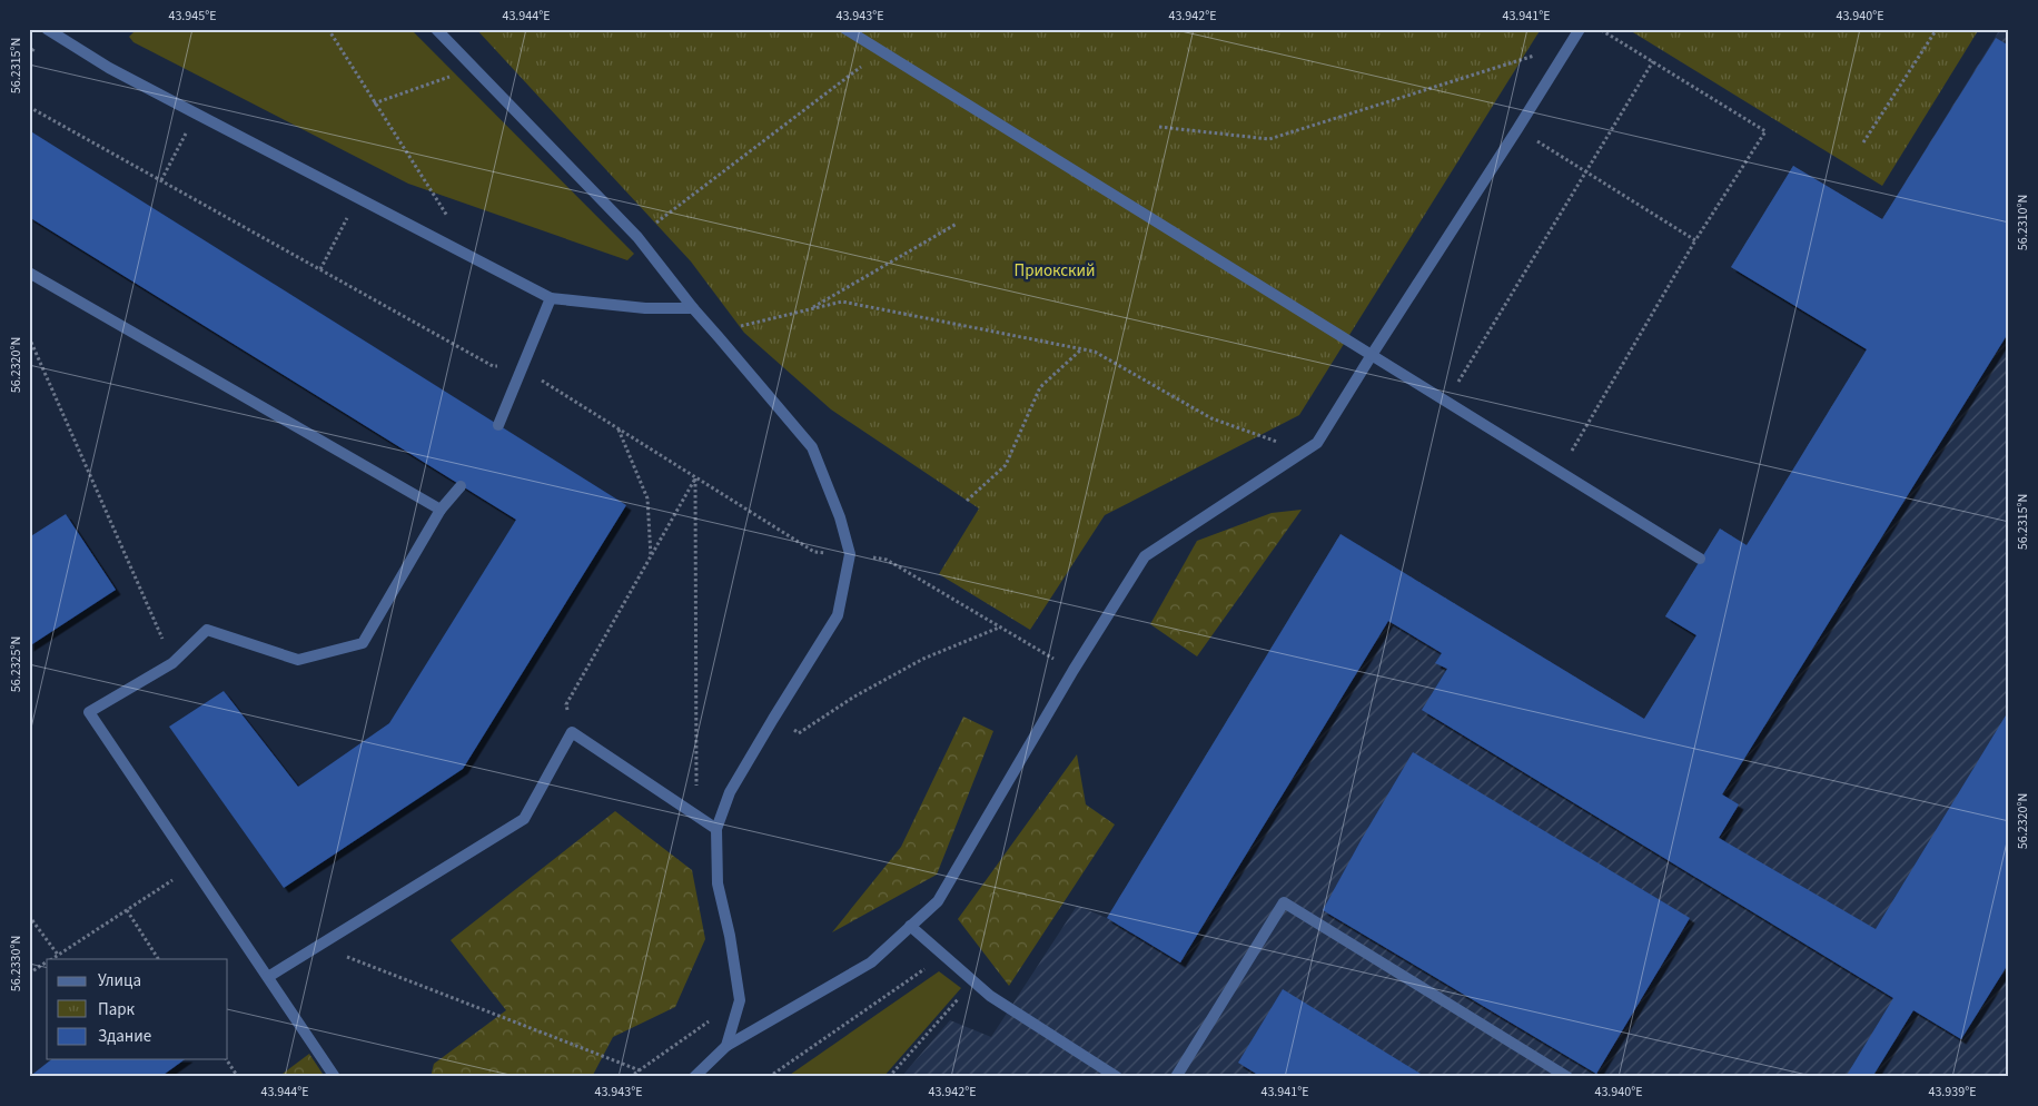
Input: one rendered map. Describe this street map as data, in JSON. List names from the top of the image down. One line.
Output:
{"parks":["Приокский"],"legend":["Улица","Парк","Здание"],"coordinates":["43.945°E","43.944°E","43.943°E","43.942°E","43.941°E","43.940°E","56.2315°N","56.2310°N","56.2320°N","56.2325°N","56.2330°N","43.939°E"]}
